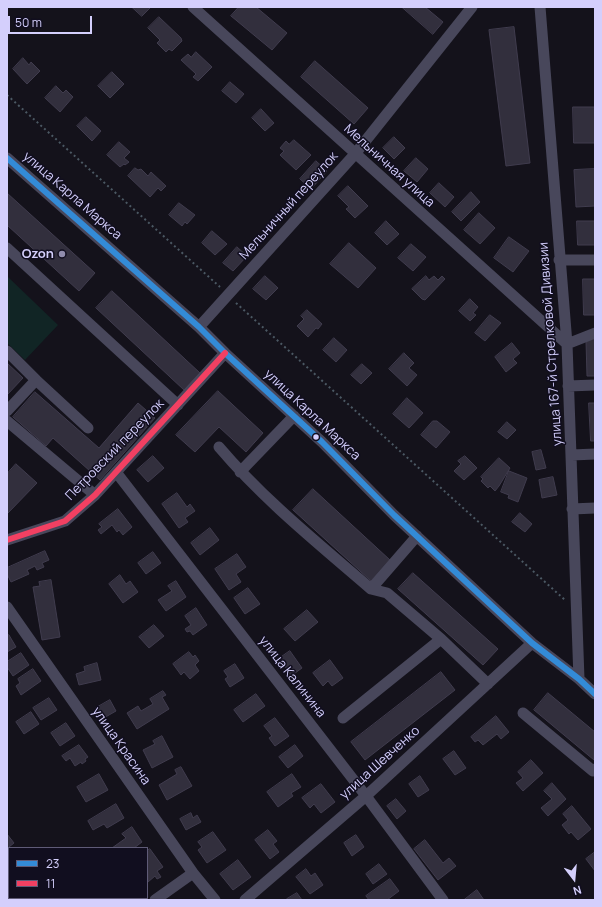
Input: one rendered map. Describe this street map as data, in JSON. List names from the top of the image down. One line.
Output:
{"streets":{"street":["Мельничная улица","улица Карла Маркса","Мельничный переулок","улица 167-й Стрелковой Дивизии","Петровский переулок","улица Калинина","улица Красина","улица Шевченко"]},"crossings":[["Мельничная улица","Мельничный переулок"],["Мельничная улица","улица 167-й Стрелковой Дивизии"],["улица Карла Маркса","Мельничный переулок"],["улица Карла Маркса","улица 167-й Стрелковой Дивизии"],["улица Карла Маркса","Петровский переулок"],["улица Карла Маркса","улица Шевченко"],["Петровский переулок","улица Калинина"],["улица Калинина","улица Шевченко"]],"places":["Ozon"],"lines":["transit line 23","transit line 11"],"legend":["23","11"],"scale_bar":"50 m","north":"bottom"}
